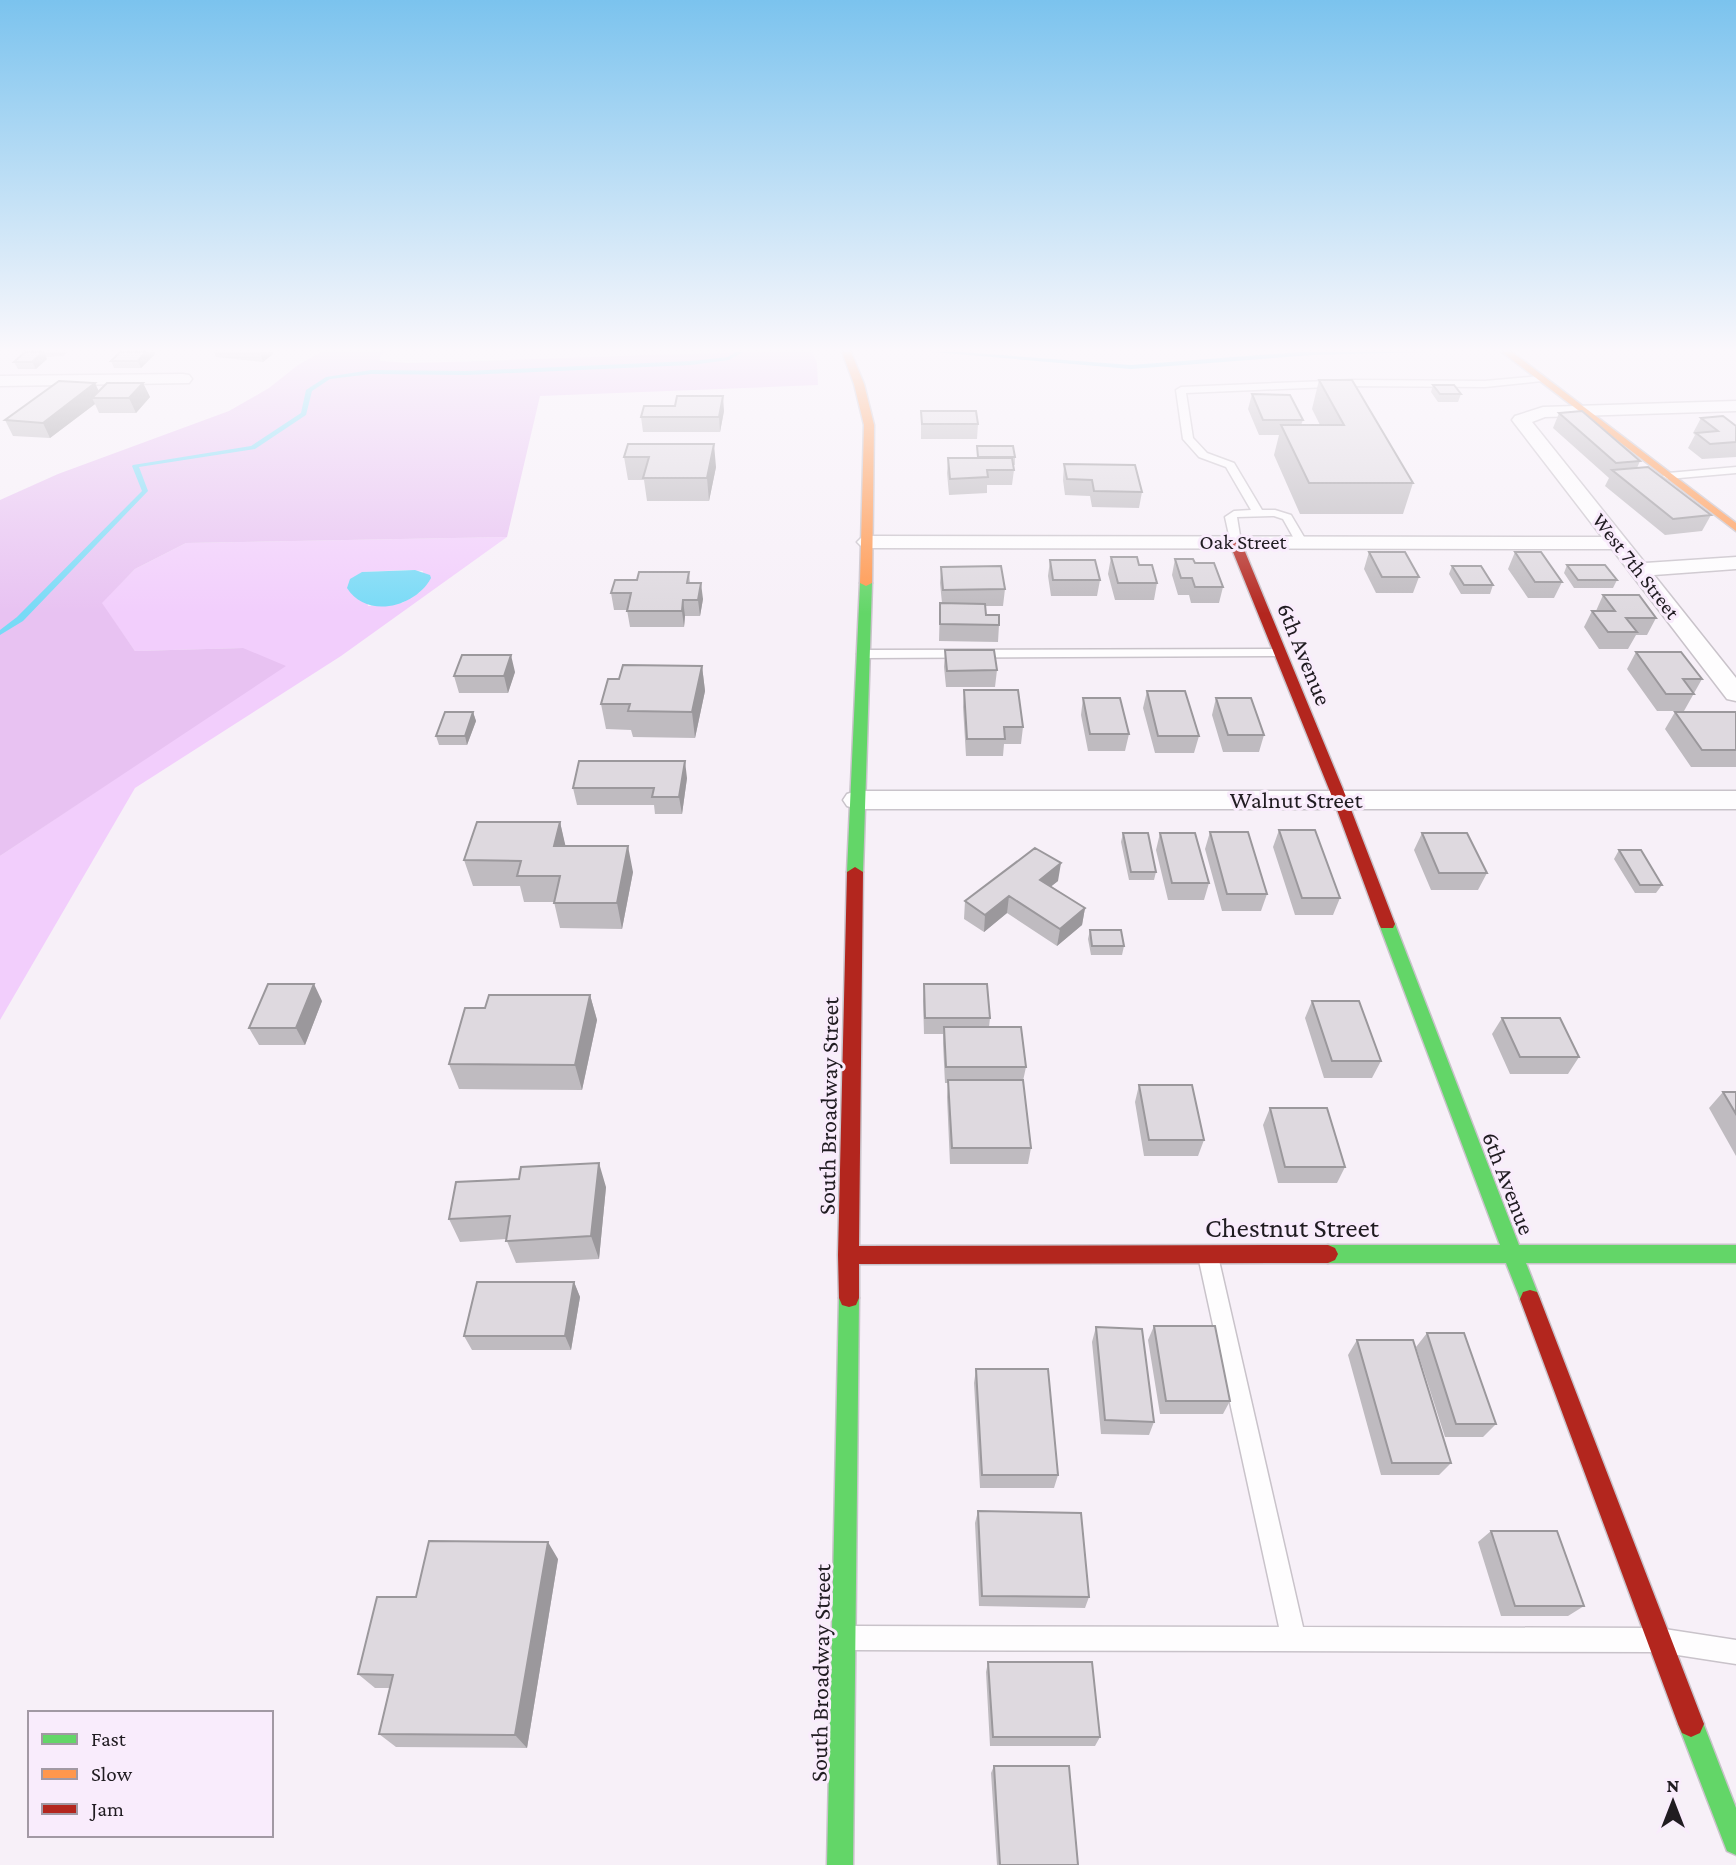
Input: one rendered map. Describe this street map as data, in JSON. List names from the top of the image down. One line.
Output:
{"streets":{"street":["Oak Street","West 7th Street","6th Avenue","Walnut Street","South Broadway Street","Chestnut Street"]},"crossings":[["Oak Street","West 7th Street"],["Oak Street","6th Avenue"],["Oak Street","South Broadway Street"],["6th Avenue","Walnut Street"],["6th Avenue","Chestnut Street"],["Walnut Street","South Broadway Street"],["South Broadway Street","Chestnut Street"]],"legend":["Fast","Slow","Jam"],"north":"top"}
